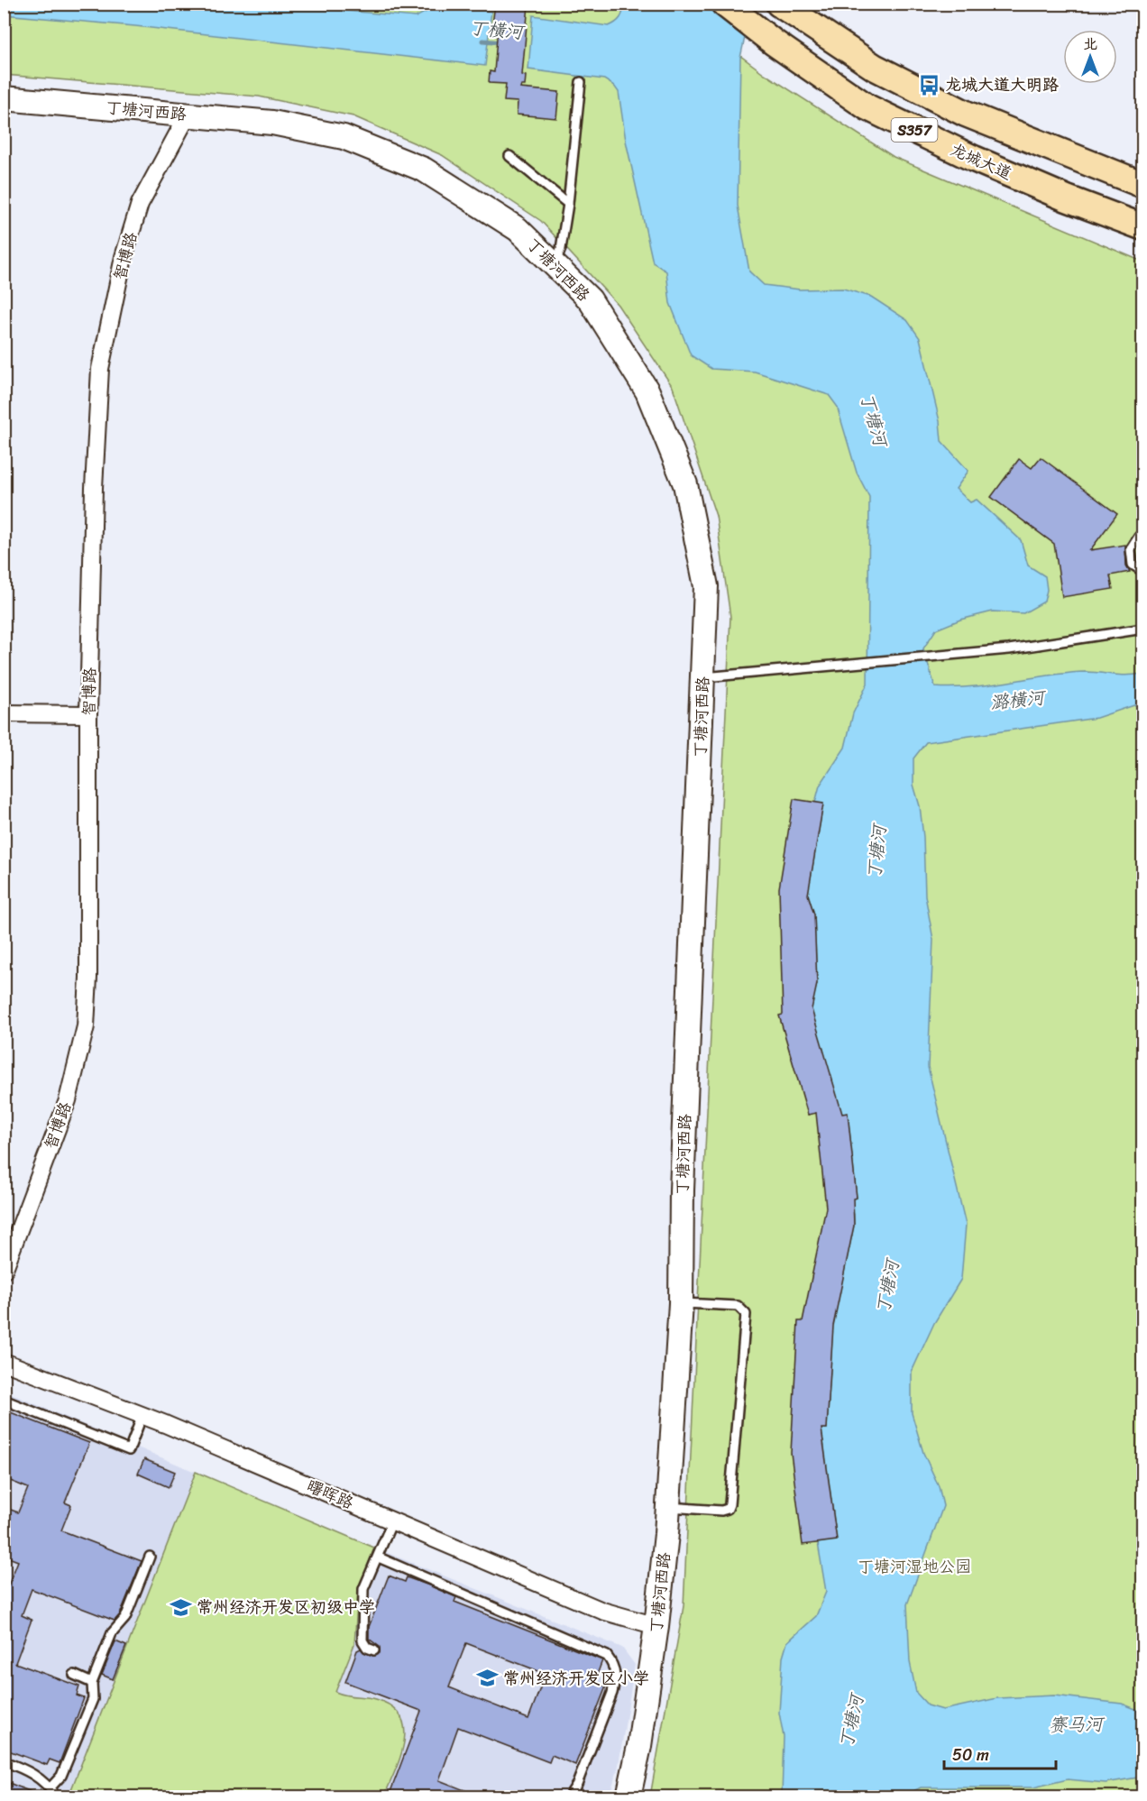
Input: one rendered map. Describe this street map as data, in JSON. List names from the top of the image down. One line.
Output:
{"streets":{"main road":["S357","龙城大道"],"street":["丁塘河西路","智博路","曙晖路"]},"crossings":[["丁塘河西路","智博路"],["丁塘河西路","曙晖路"]],"water":["丁横河","丁塘河","潞横河","赛马河"],"parks":["丁塘河湿地公园"],"places":{"bus stop":["龙城大道大明路"],"school or university":["常州经济开发区初级中学","常州经济开发区小学"]},"scale_bar":"50 m","north":"top"}
